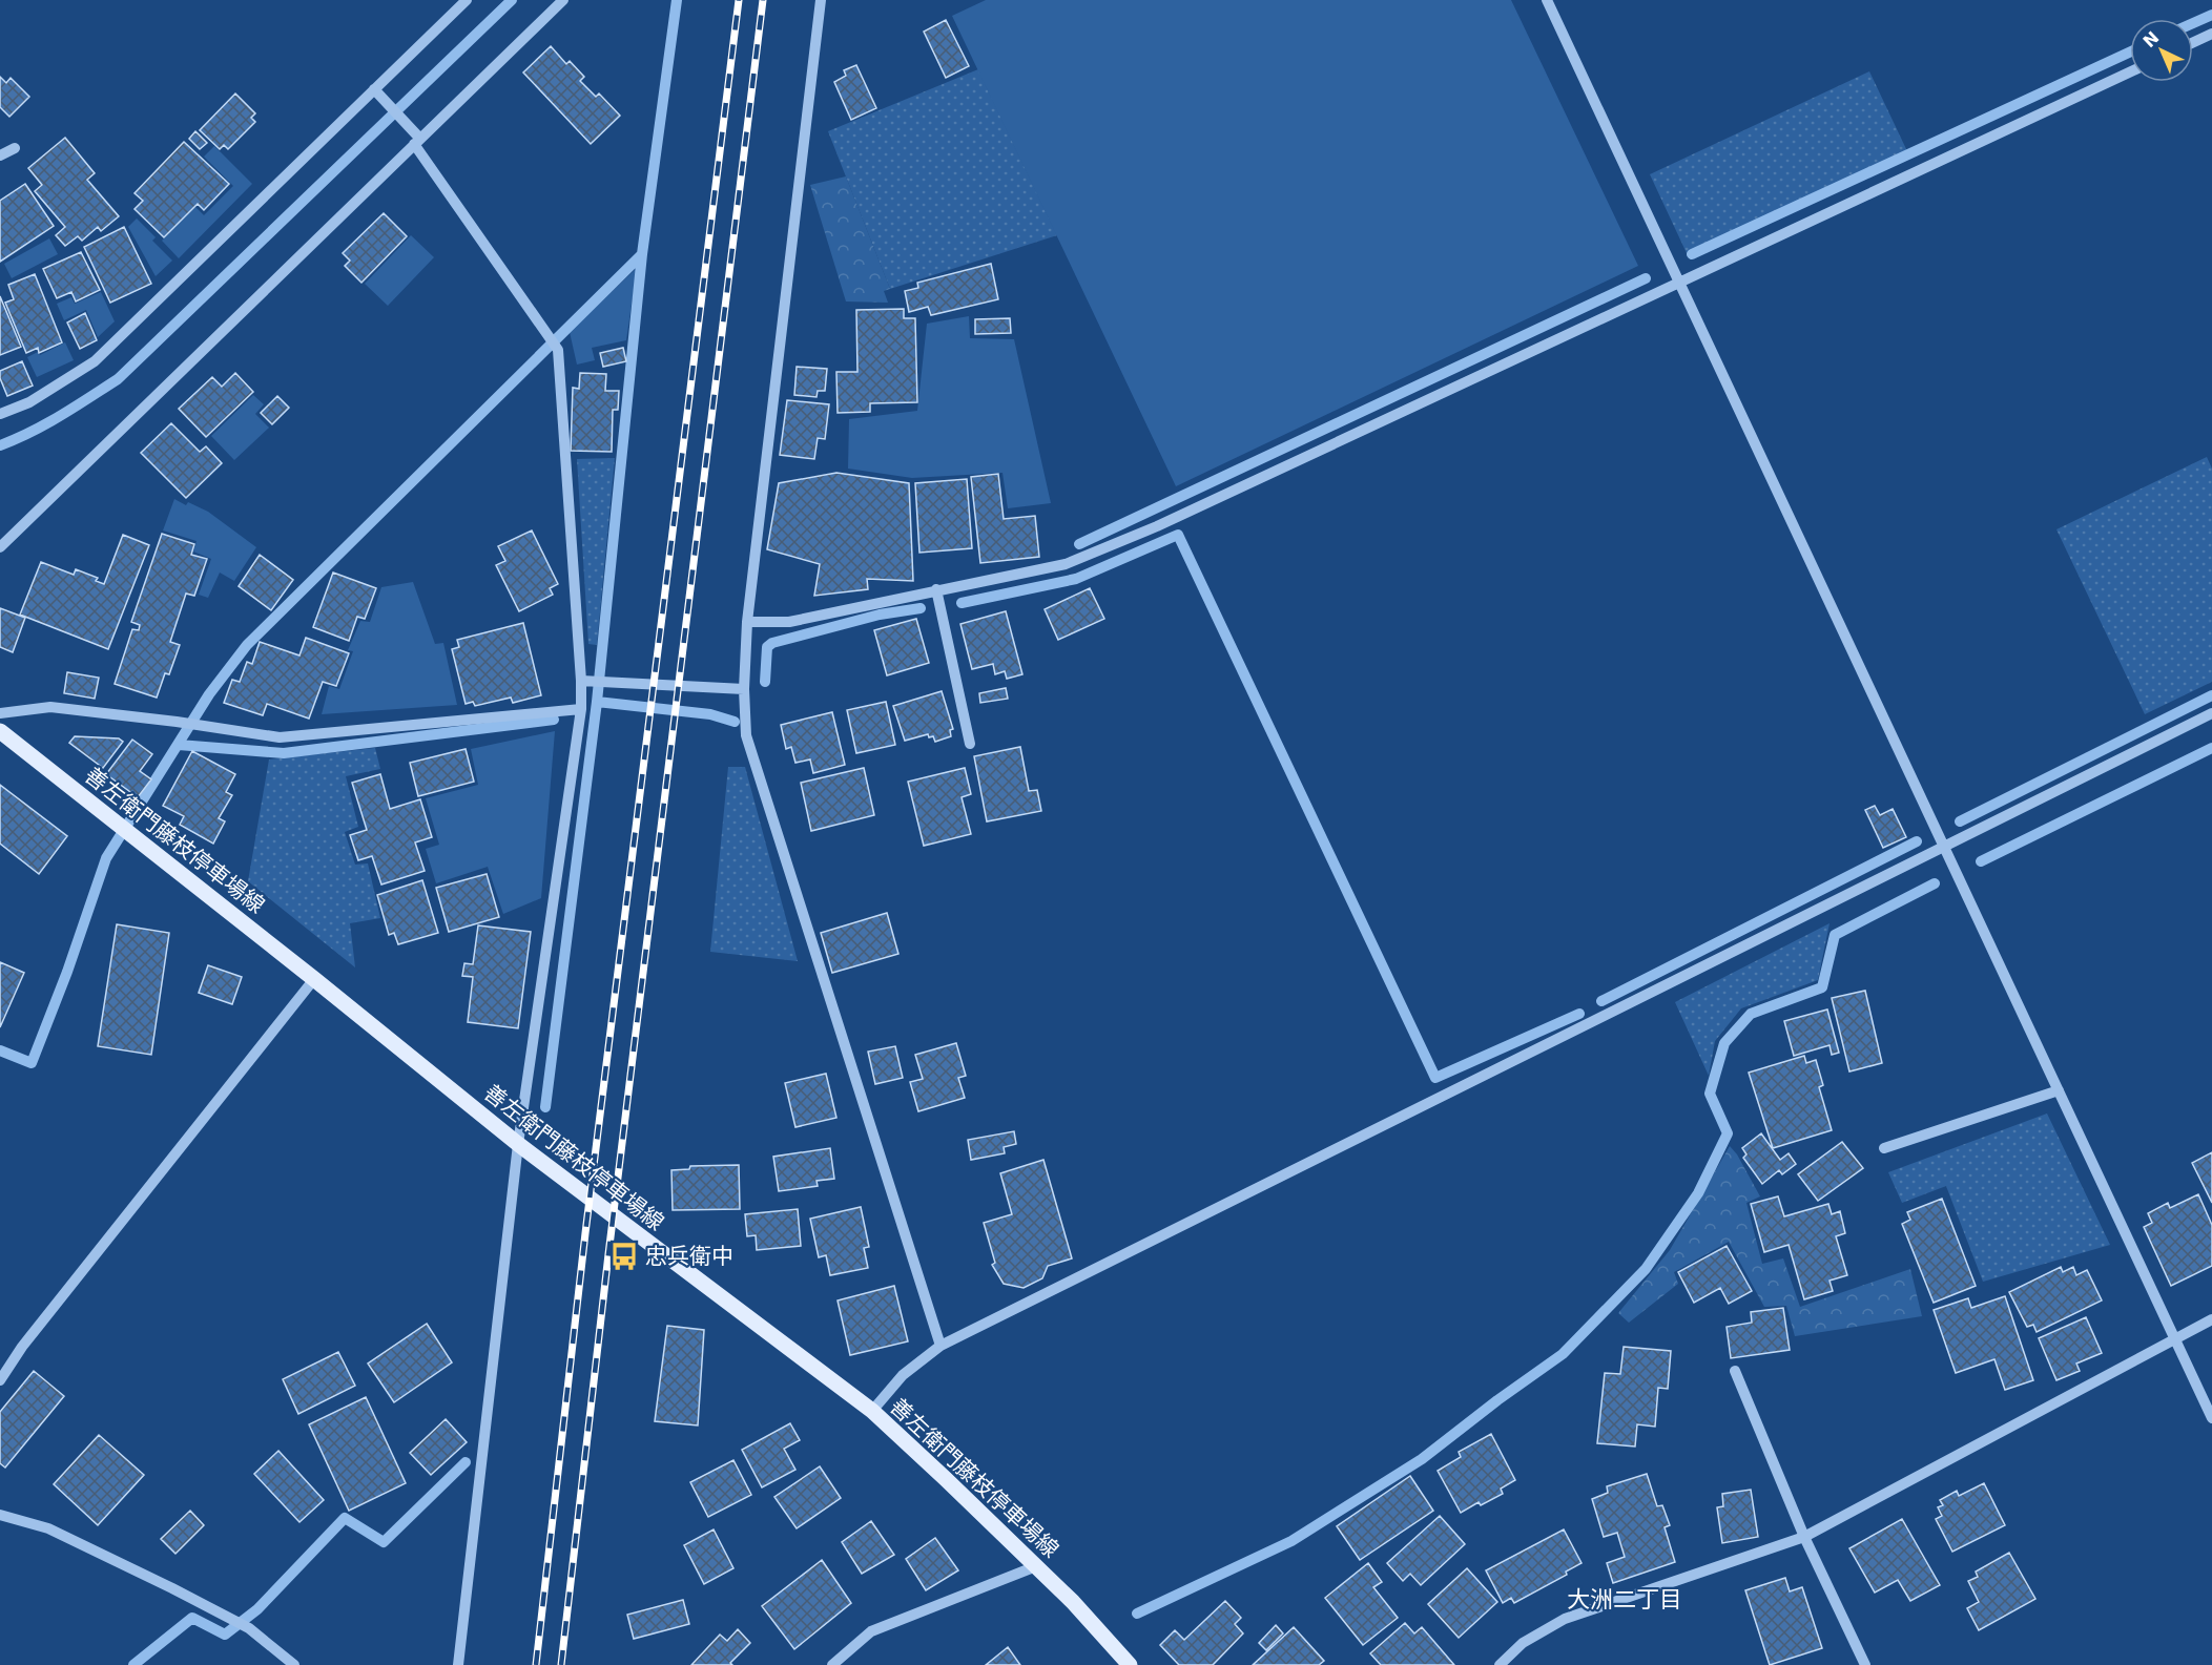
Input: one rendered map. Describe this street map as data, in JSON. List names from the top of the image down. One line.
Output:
{"streets":{"main road":["善左衛門藤枝停車場線"]},"districts":["大洲二丁目"],"places":{"bus stop":["忠兵衛中"]},"north":"top left"}
